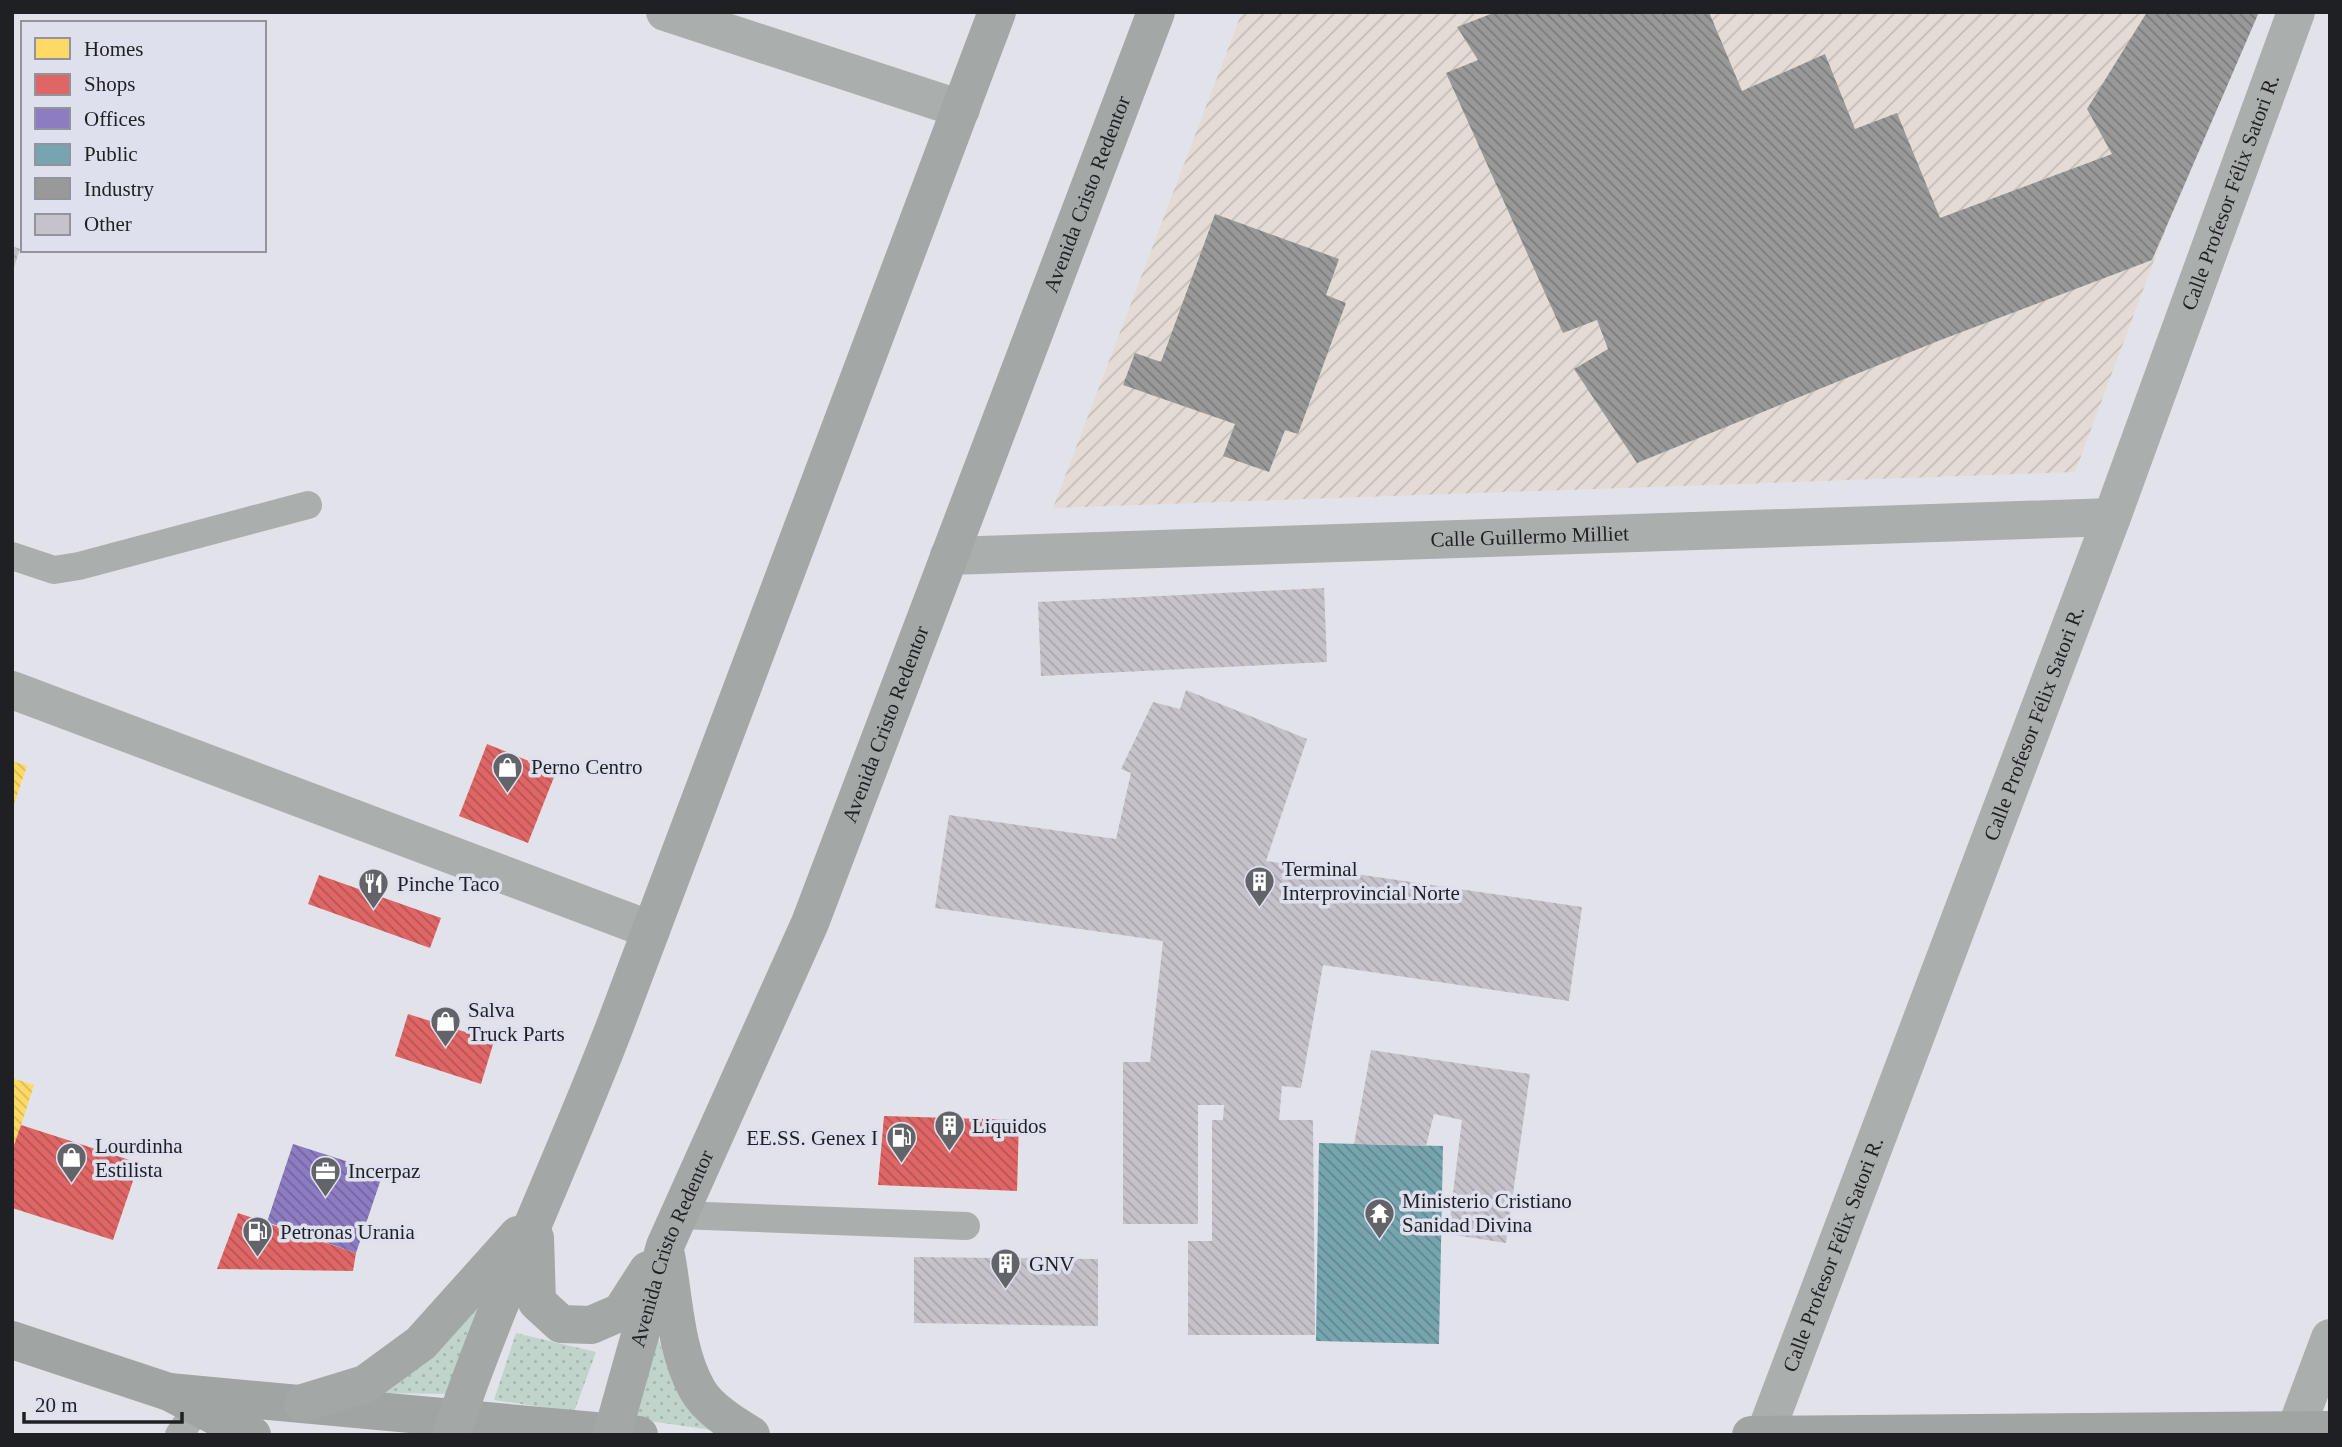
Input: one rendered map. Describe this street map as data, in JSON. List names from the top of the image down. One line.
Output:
{"streets":{"main road":["Avenida Cristo Redentor"],"street":["Calle Profesor Félix Satori R.","Calle Guillermo Milliet"]},"crossings":[["Calle Profesor Félix Satori R.","Calle Guillermo Milliet"],["Avenida Cristo Redentor","Calle Guillermo Milliet"]],"places":{"shop":["Perno Centro","Salva Truck Parts","Lourdinha Estilista"],"building":["Terminal Interprovincial Norte","Liquidos","GNV"],"restaurant":["Pinche Taco"],"fuel station":["EE.SS. Genex I","Petronas Urania"],"office":["Incerpaz"],"temple":["Ministerio Cristiano Sanidad Divina"]},"legend":["Homes","Shops","Offices","Public","Industry","Other"],"scale_bar":"20 m"}
